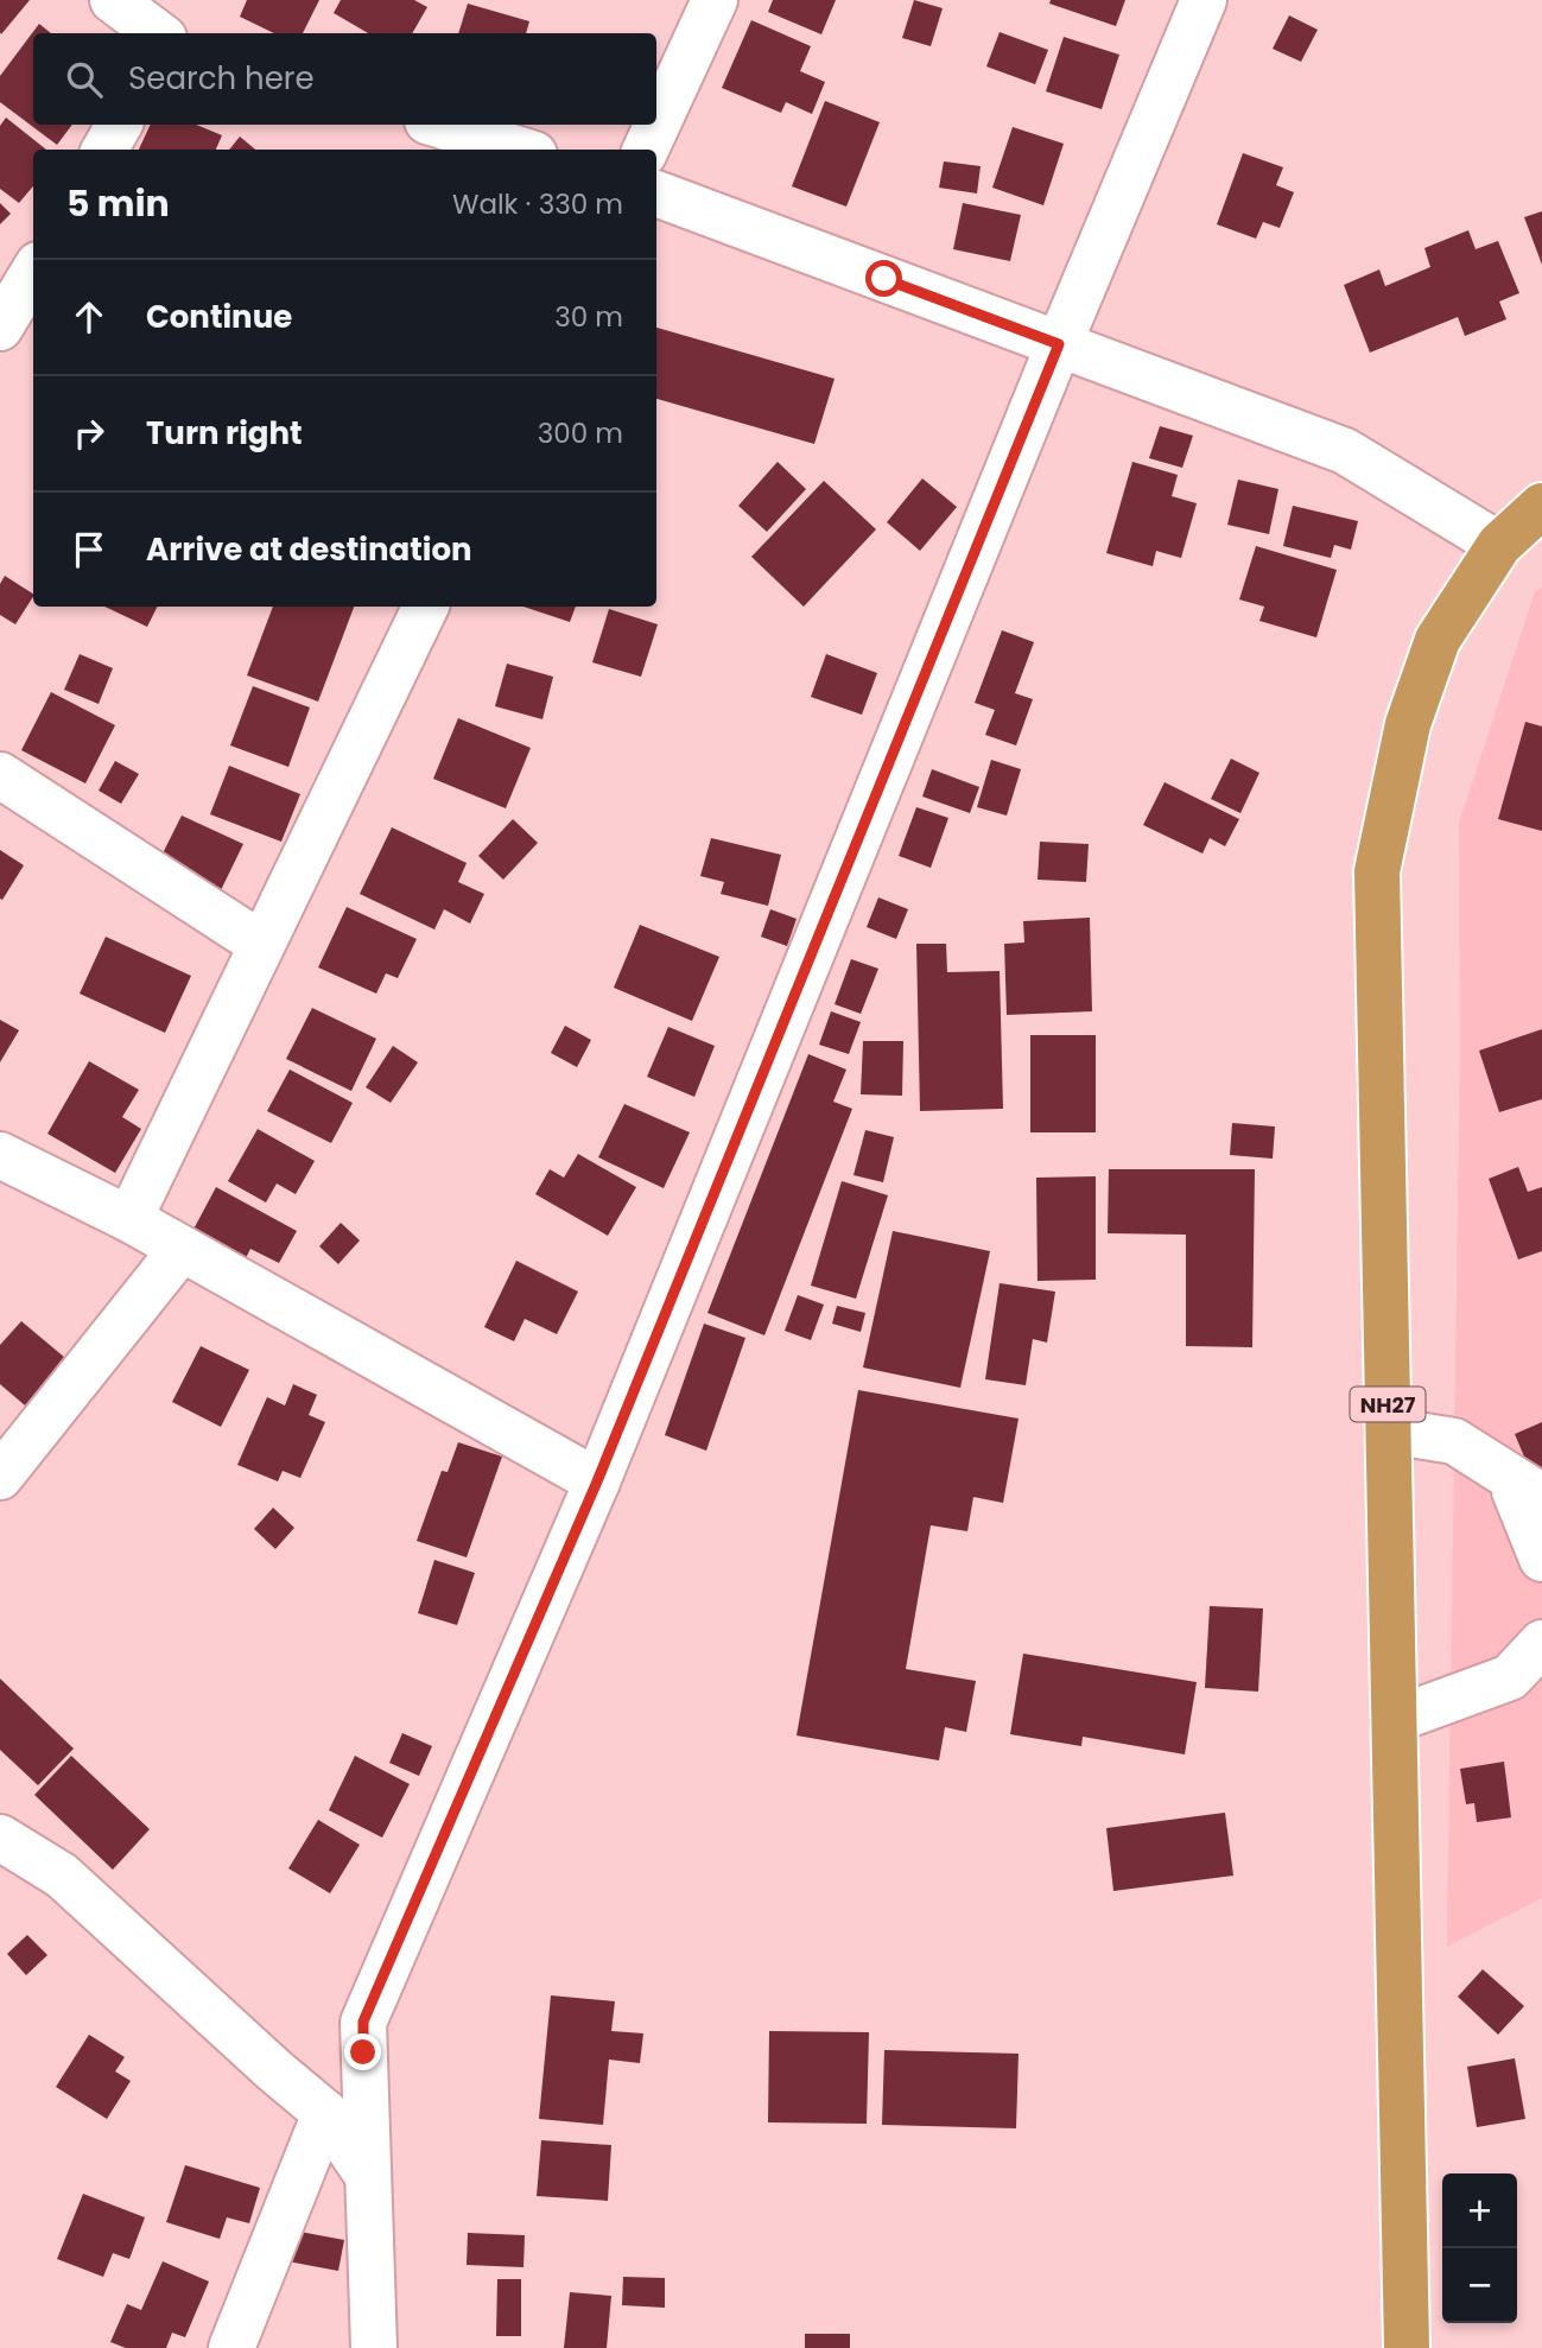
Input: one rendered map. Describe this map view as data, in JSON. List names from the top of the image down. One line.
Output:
{"streets":{"highway":["NH27"]},"page":{"search":"Search here","heading":["5 min","Walk · 330 m"],"list":[["Continue","30 m"],["Turn right","300 m"],"Arrive at destination"],"map_buttons":["+","−"]}}
